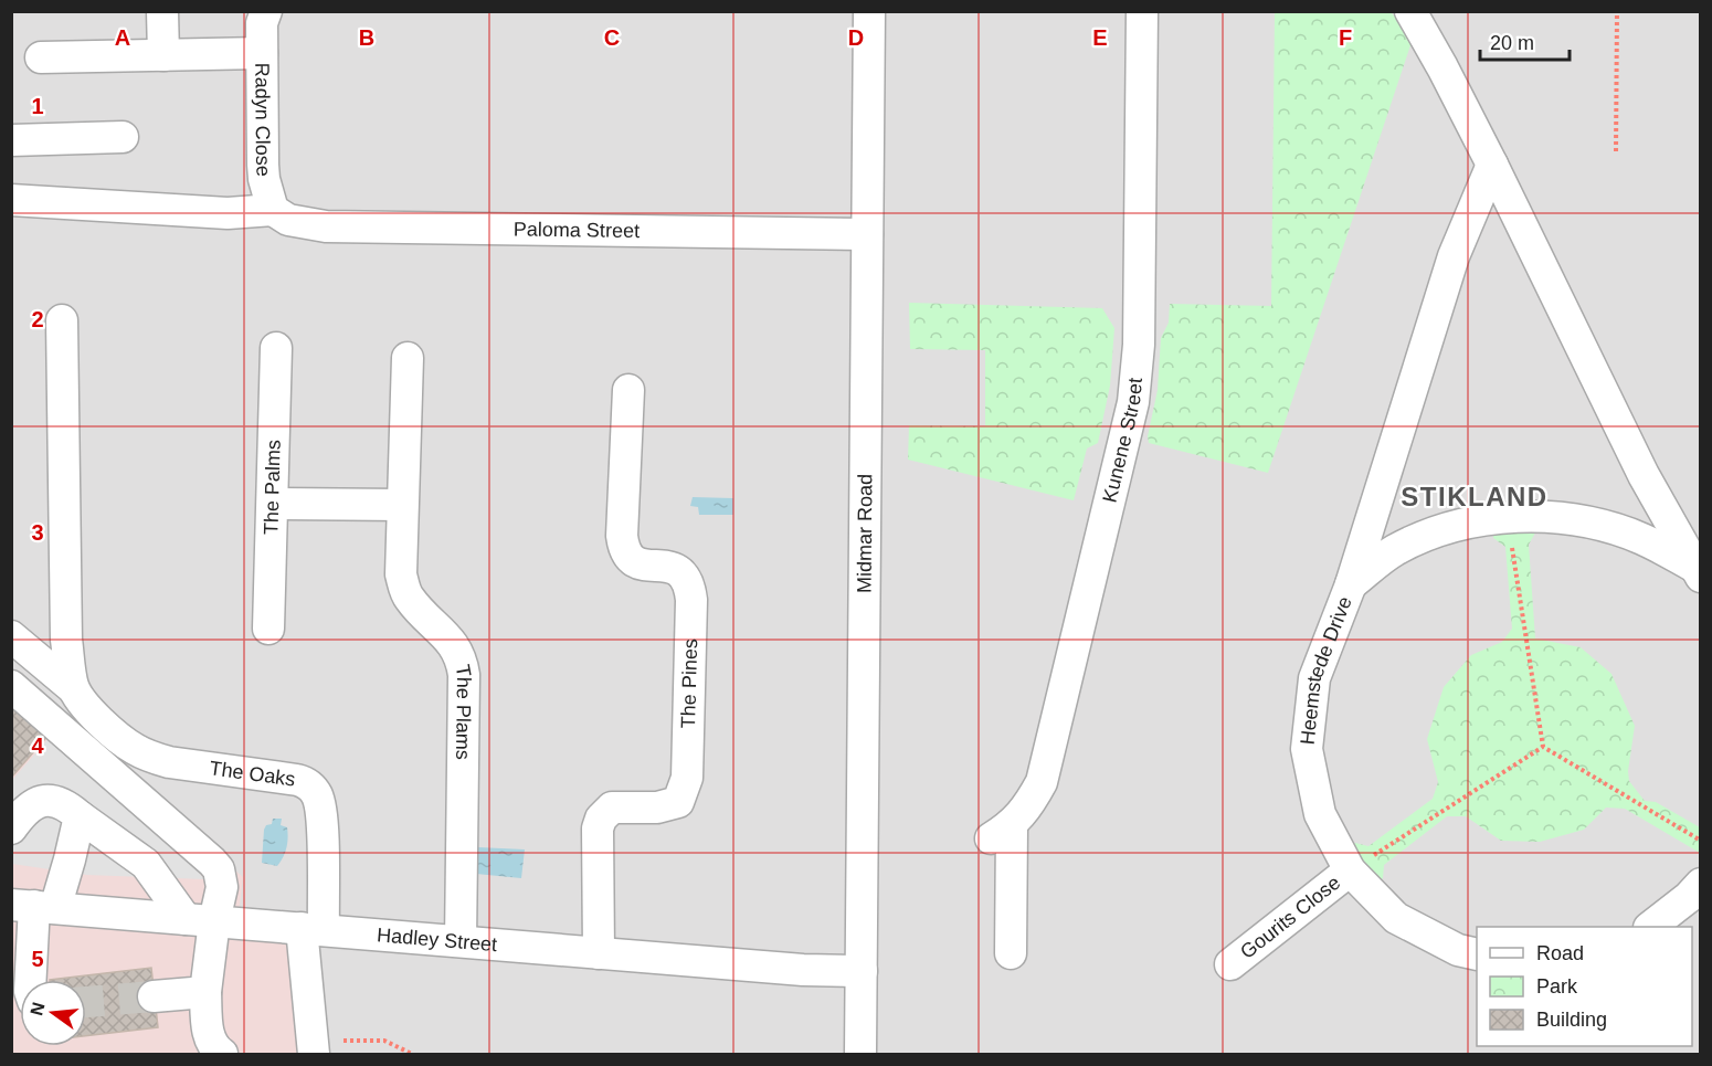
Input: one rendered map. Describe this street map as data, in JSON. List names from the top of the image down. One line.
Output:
{"streets":{"street":["Radyn Close","Paloma Street","Kunene Street","The Palms","Midmar Road","Heemstede Drive","The Pines","The Plams","The Oaks","Gourits Close","Hadley Street"]},"crossings":[["Radyn Close","Paloma Street"],["Paloma Street","Midmar Road"],["Midmar Road","Hadley Street"],["Heemstede Drive","Gourits Close"],["The Pines","Hadley Street"],["The Plams","Hadley Street"],["The Oaks","Hadley Street"]],"districts":["STIKLAND"],"legend":["Road","Park","Building"],"scale_bar":"20 m","north":"left","grid":{"columns":["A","B","C","D","E","F"],"rows":["1","2","3","4","5"]}}
